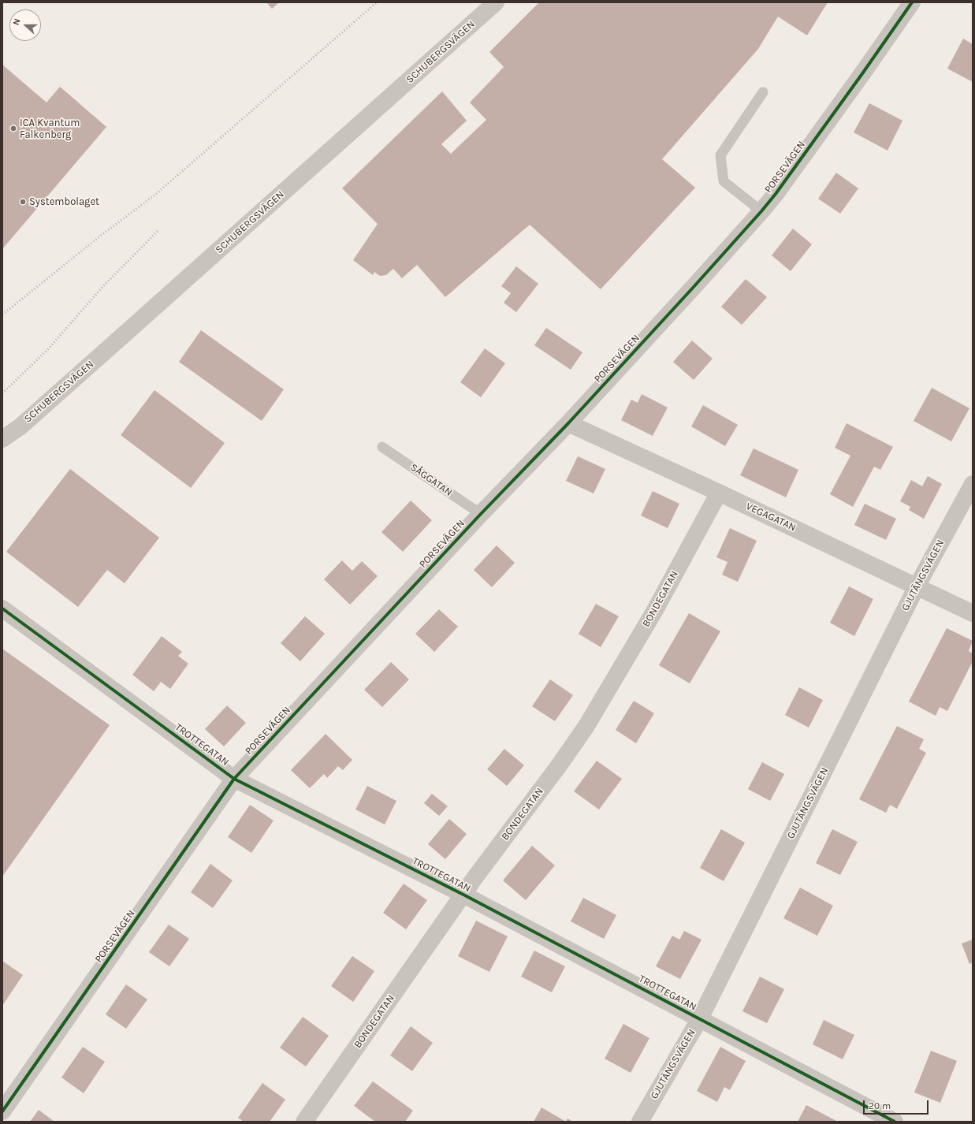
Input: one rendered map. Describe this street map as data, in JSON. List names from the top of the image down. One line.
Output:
{"streets":{"street":["SCHUBERGSVÄGEN","PORSEVÄGEN","VEGAGATAN","GJUTÄNGSVÄGEN","BONDEGATAN","TROTTEGATAN"],"lane":["SÅGGATAN"]},"crossings":[["PORSEVÄGEN","SÅGGATAN"],["PORSEVÄGEN","VEGAGATAN"],["PORSEVÄGEN","TROTTEGATAN"],["VEGAGATAN","GJUTÄNGSVÄGEN"],["VEGAGATAN","BONDEGATAN"],["GJUTÄNGSVÄGEN","TROTTEGATAN"],["BONDEGATAN","TROTTEGATAN"]],"places":["ICA Kvantum Falkenberg","Systembolaget"],"scale_bar":"20 m","north":"left"}
